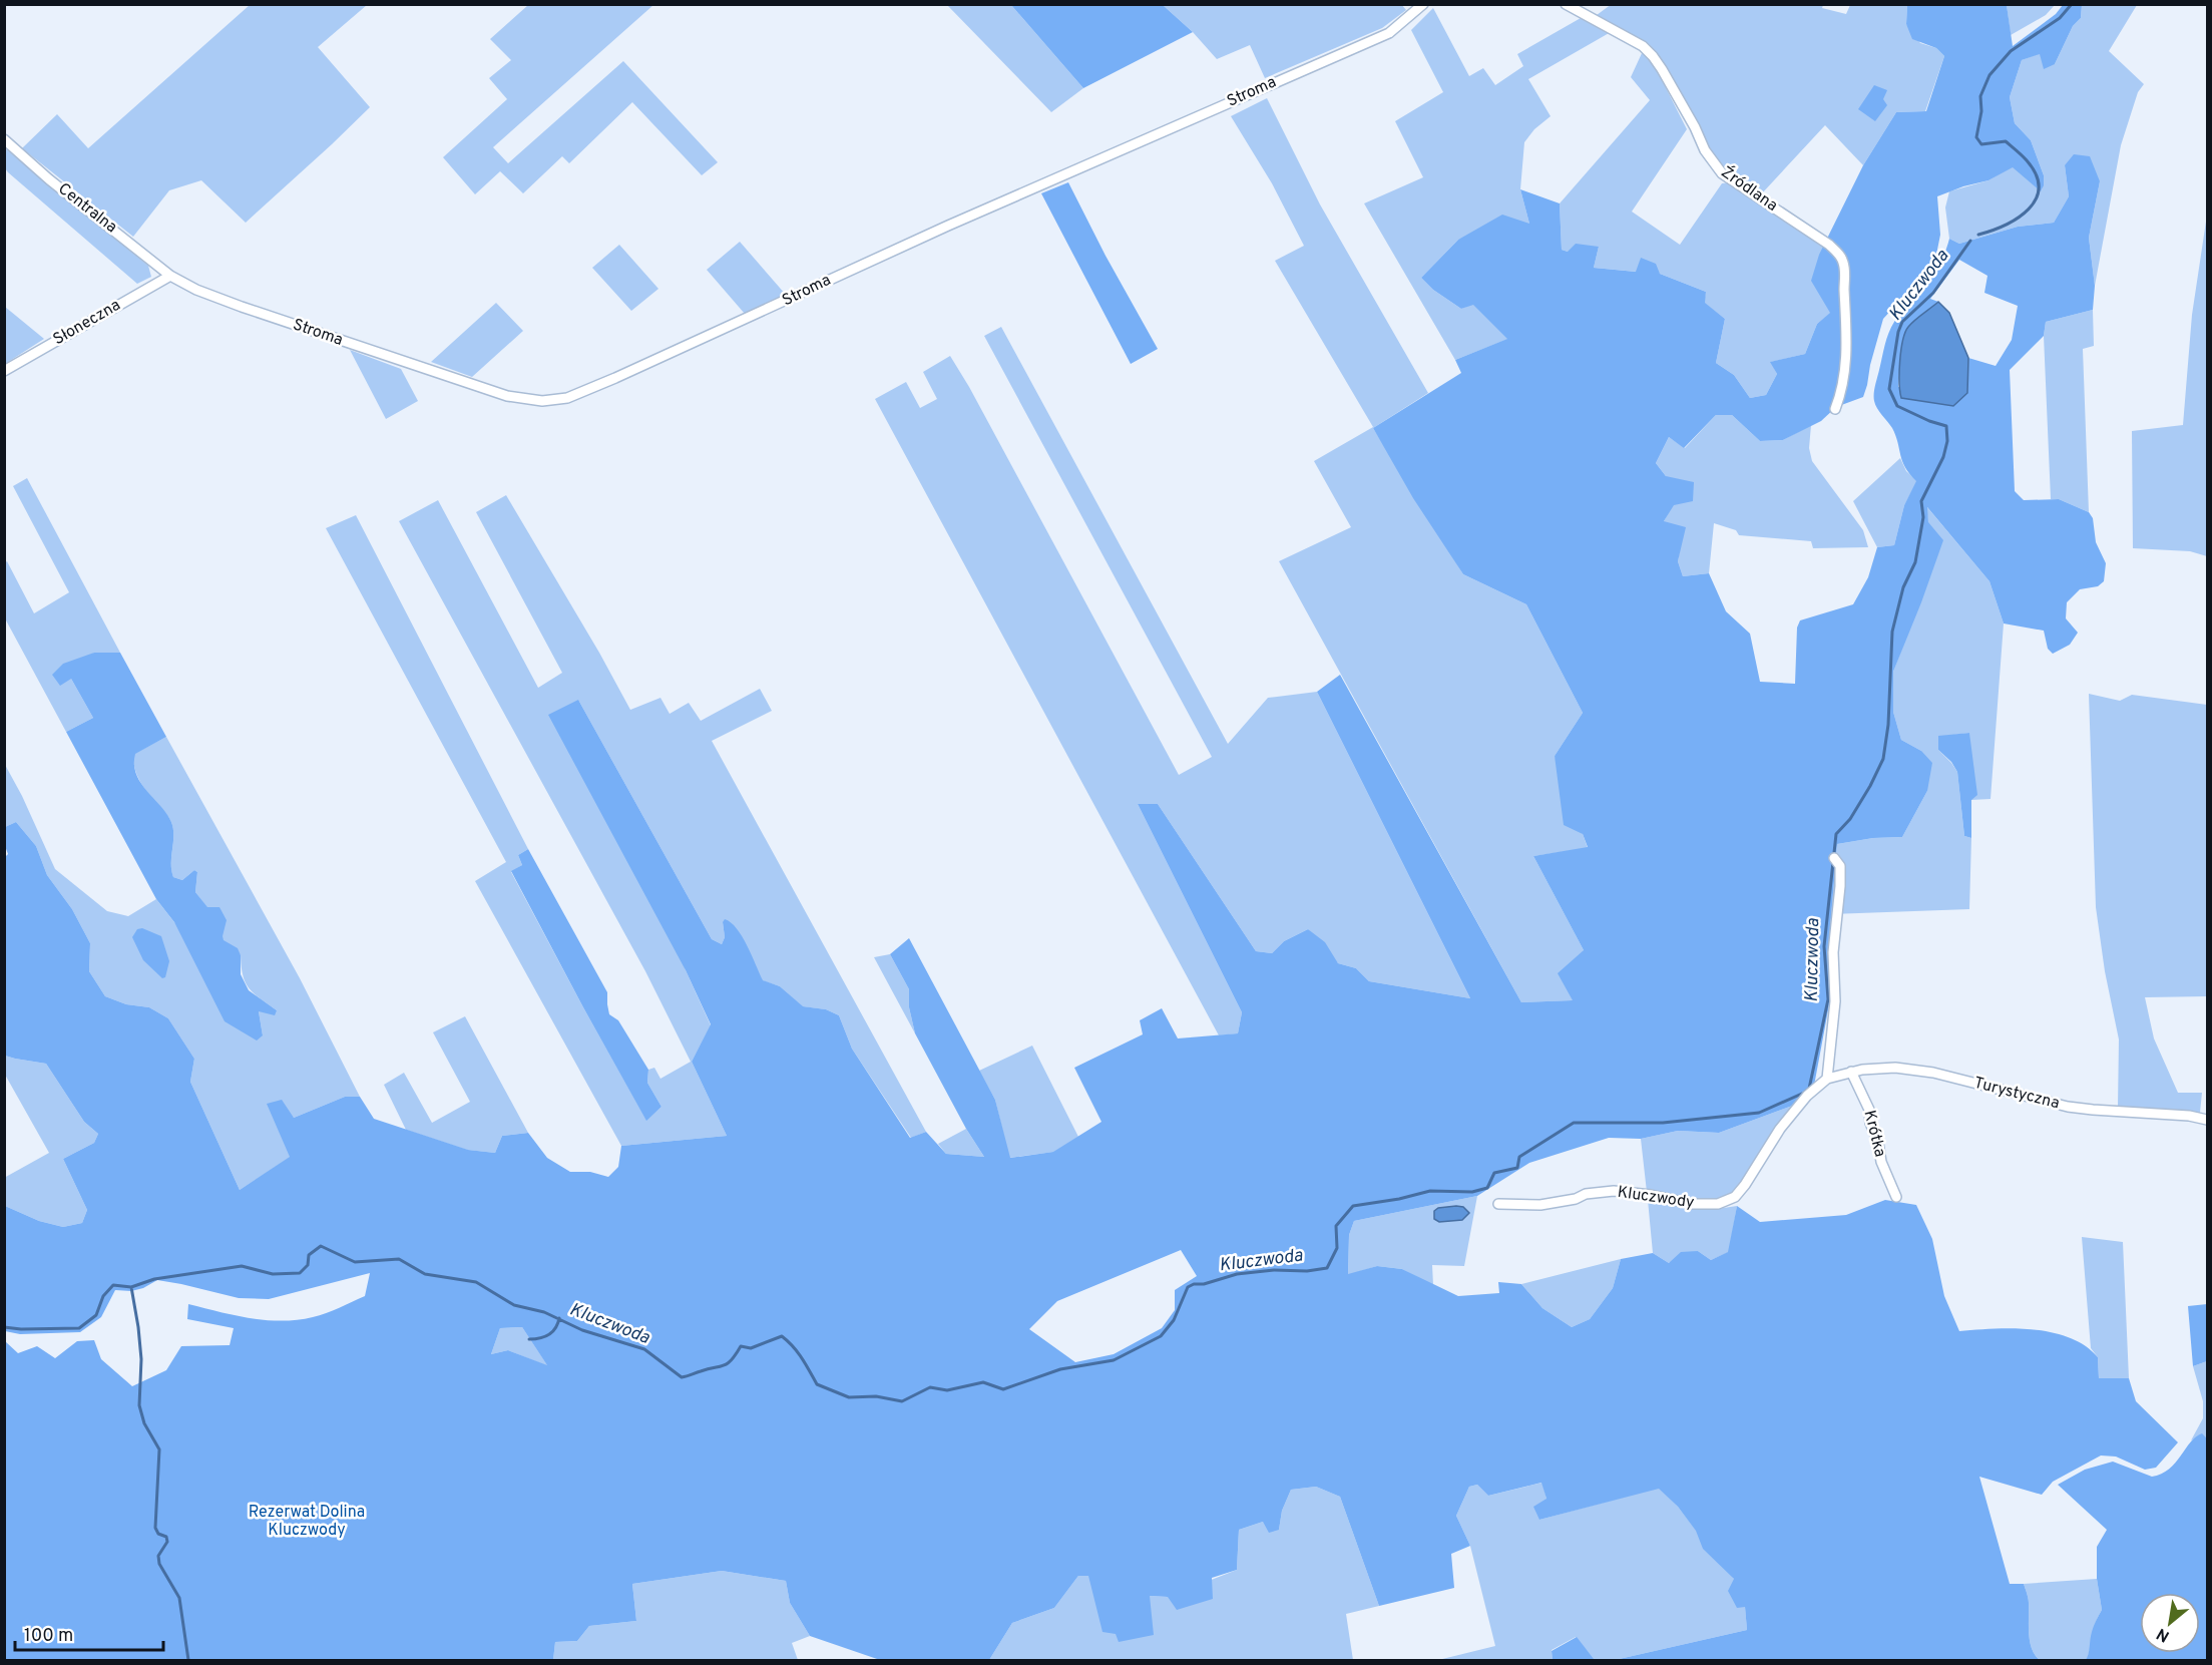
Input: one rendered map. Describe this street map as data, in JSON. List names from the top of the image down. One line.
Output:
{"streets":{"street":["Stroma","Źródlana","Centralna","Słoneczna","Turystyczna","Krótka","Kluczwody"]},"crossings":[["Stroma","Centralna"],["Stroma","Słoneczna"],["Centralna","Słoneczna"],["Turystyczna","Krótka"],["Turystyczna","Kluczwody"]],"water":["Kluczwoda"],"parks":["Rezerwat Dolina Kluczwody"],"scale_bar":"100 m","north":"bottom left"}
